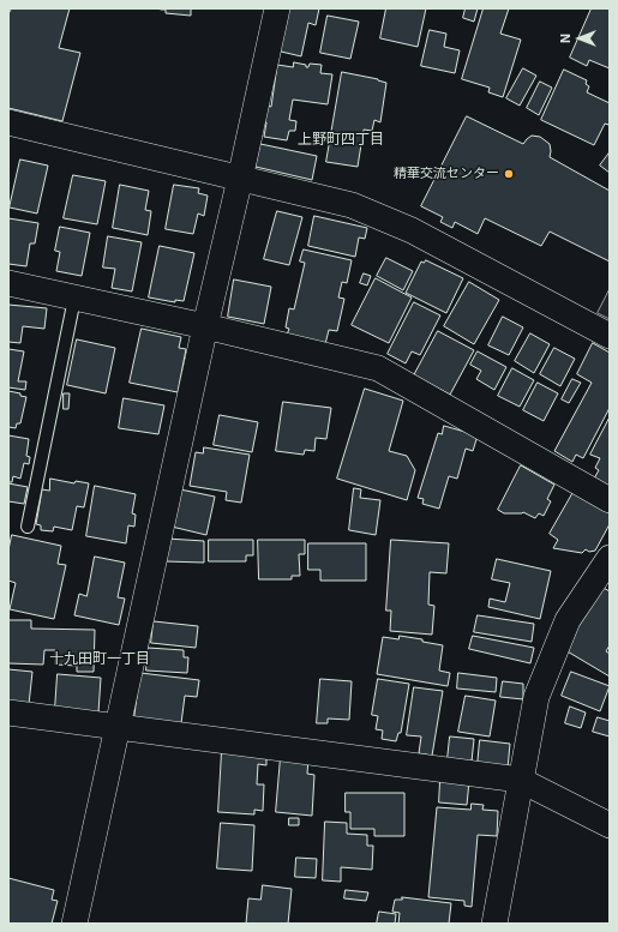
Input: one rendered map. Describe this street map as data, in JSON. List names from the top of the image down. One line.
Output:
{"districts":["上野町四丁目","十九田町一丁目"],"places":["精華交流センター"],"north":"left"}
